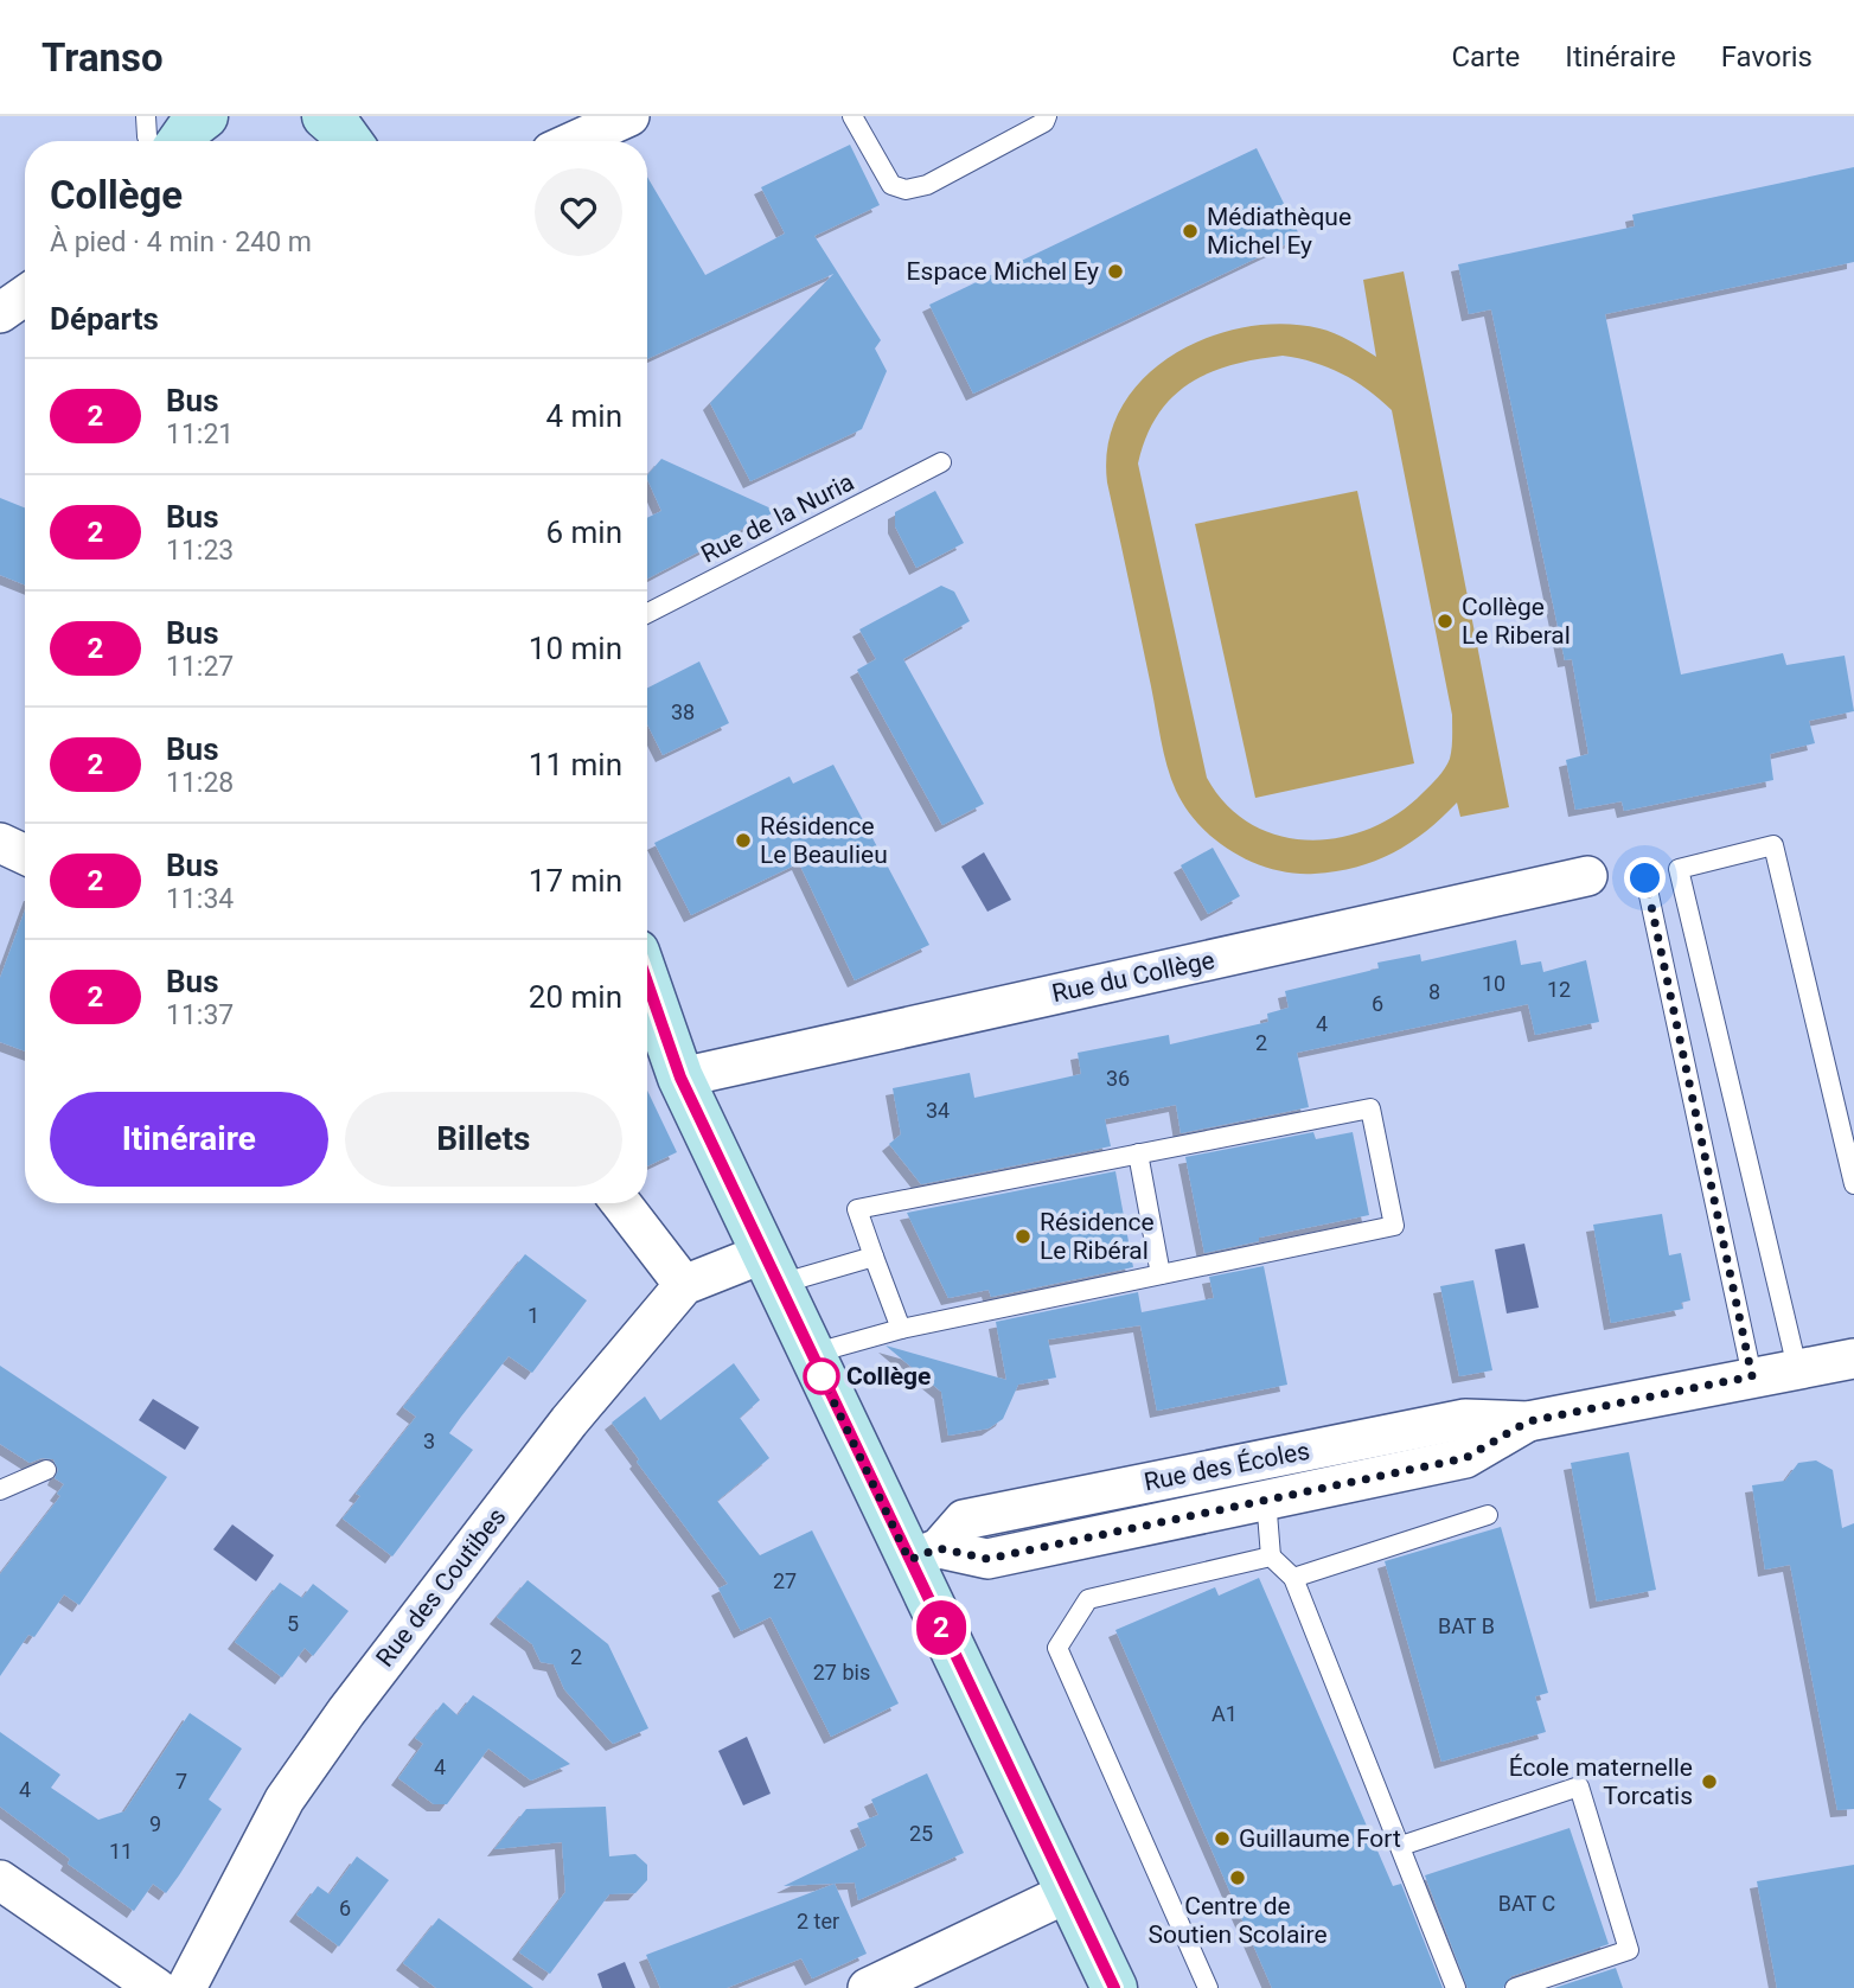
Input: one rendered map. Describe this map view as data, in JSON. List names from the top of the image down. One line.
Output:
{"streets":{"street":["Rue du Collège","Rue des Écoles","Rue des Coutibes"],"lane":["Rue de la Nuria"]},"places":["Médiathèque Michel Ey","Espace Michel Ey","Collège Le Riberal","Résidence Le Beaulieu","Résidence Le Ribéral","Collège","École maternelle Torcatis","Guillaume Fort","Centre de Soutien Scolaire"],"lines":["bus line 2"],"house_numbers":["38","10","12","8","6","4","2","36","34","1","3","27","5","BAT B","2","27 bis","A1","4","7","4","9","25","11","BAT C","6","2 ter"],"page":{"header":"Transo","nav":["Carte","Itinéraire","Favoris"],"on_map":"2","heading":[["Collège","À pied · 4 min · 240 m"],"Départs"],"list":[{"mark":"2","name":"Bus","note":"11:21","value":"4 min"},{"mark":"2","name":"Bus","note":"11:23","value":"6 min"},{"mark":"2","name":"Bus","note":"11:27","value":"10 min"},{"mark":"2","name":"Bus","note":"11:28","value":"11 min"},{"mark":"2","name":"Bus","note":"11:34","value":"17 min"},{"mark":"2","name":"Bus","note":"11:37","value":"20 min"}],"buttons":["Itinéraire","Billets"]}}
